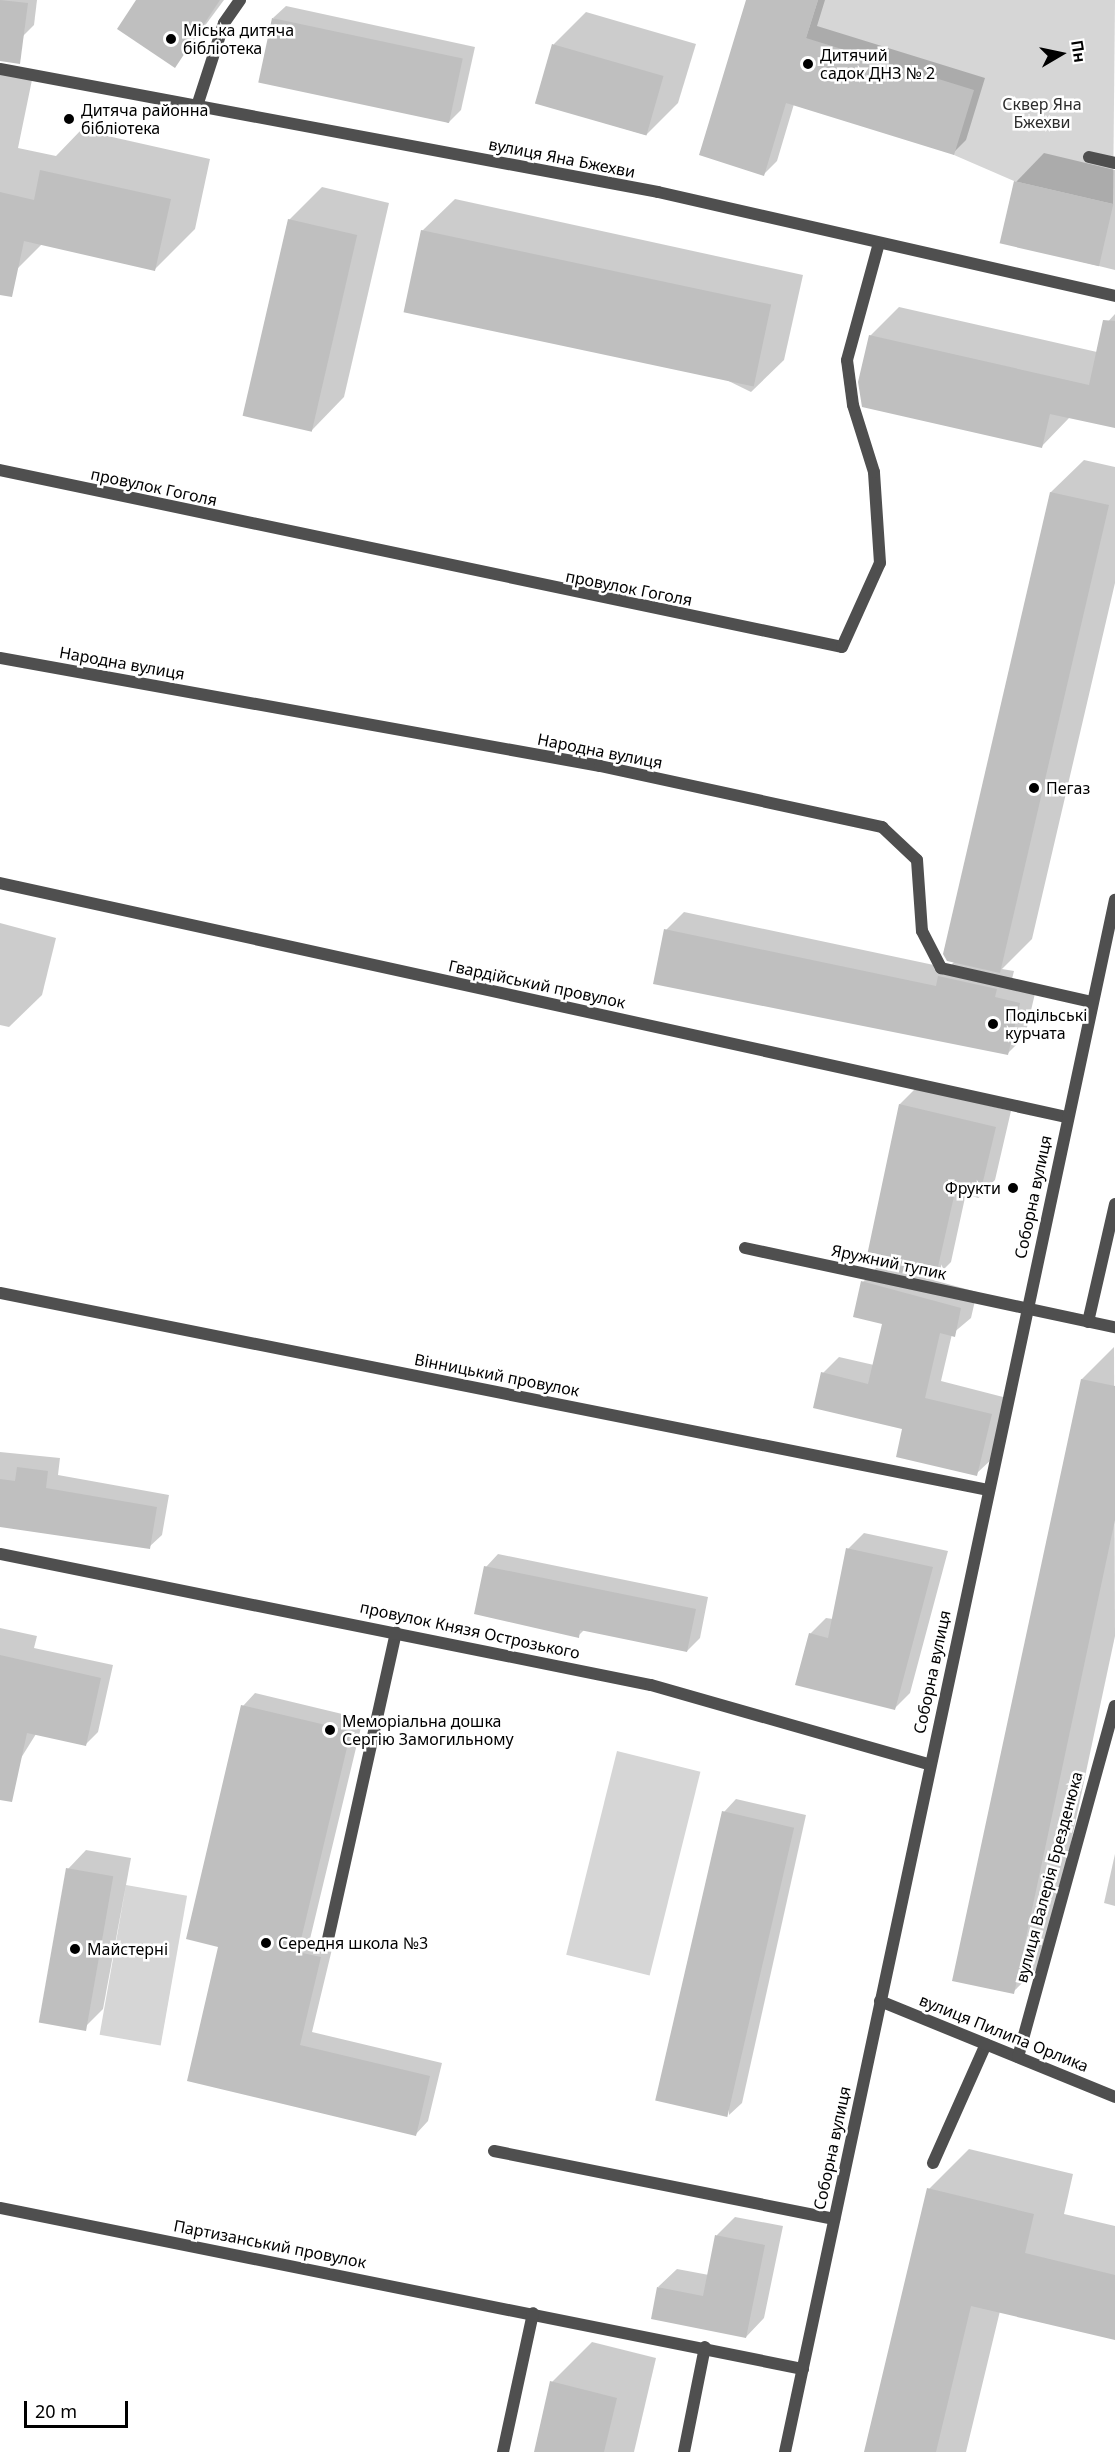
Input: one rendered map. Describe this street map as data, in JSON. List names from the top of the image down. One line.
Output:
{"streets":{"street":["вулиця Яна Бжехви","провулок Гоголя","Народна вулиця","Гвардійський провулок","Соборна вулиця","Яружний тупик","Вінницький провулок","провулок Князя Острозького","вулиця Валерія Брезденюка","вулиця Пилипа Орлика","Партизанський провулок"]},"crossings":[["вулиця Яна Бжехви","провулок Гоголя"],["Народна вулиця","Соборна вулиця"],["Гвардійський провулок","Соборна вулиця"],["Соборна вулиця","Яружний тупик"],["Соборна вулиця","Вінницький провулок"],["Соборна вулиця","провулок Князя Острозького"],["Соборна вулиця","вулиця Пилипа Орлика"],["Соборна вулиця","Партизанський провулок"],["вулиця Валерія Брезденюка","вулиця Пилипа Орлика"]],"parks":["Сквер Яна Бжехви"],"places":["Міська дитяча бібліотека","Дитячий садок ДНЗ № 2","Дитяча районна бібліотека","Пегаз","Подільські курчата","Фрукти","Меморіальна дошка Сергію Замогильному","Середня школа №3","Майстерні"],"scale_bar":"20 m","north":"right"}
